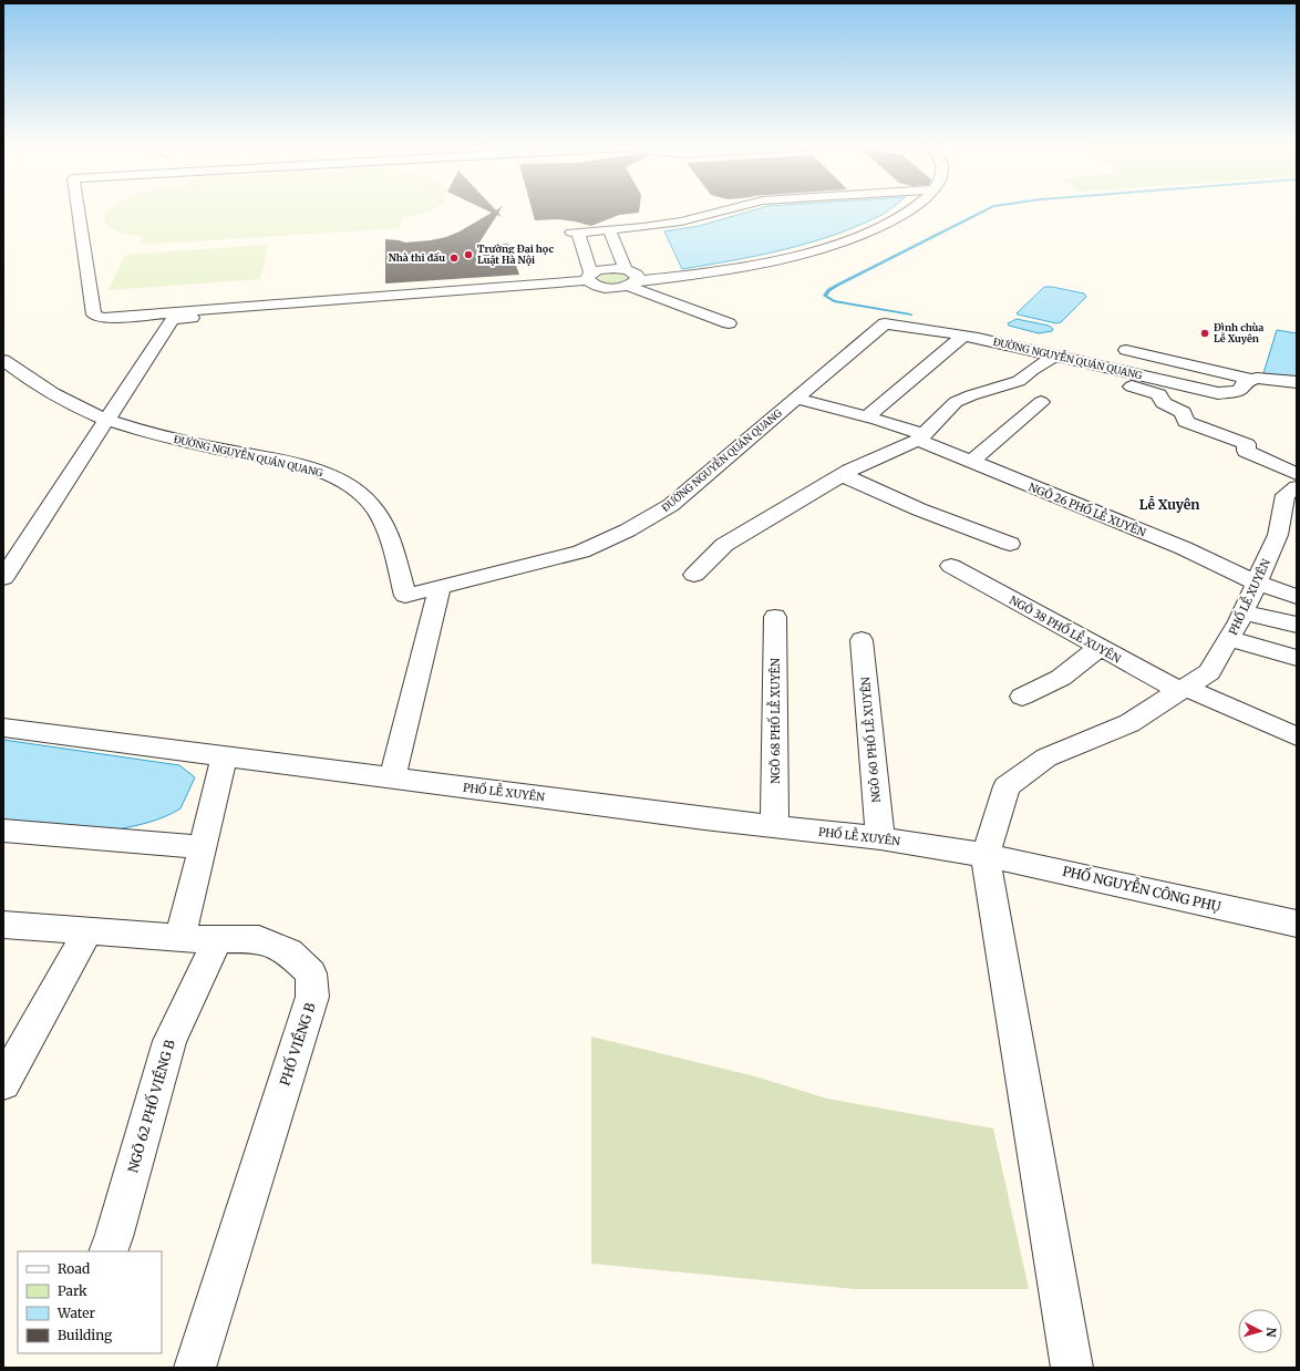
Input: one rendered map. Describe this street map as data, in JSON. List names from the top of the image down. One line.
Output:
{"streets":{"street":["ĐƯỜNG NGUYỄN QUÁN QUANG","NGÕ 26 PHỐ LỄ XUYÊN","PHỐ LỄ XUYÊN","NGÕ 38 PHỐ LỄ XUYÊN","NGÕ 68 PHỐ LỄ XUYÊN","NGÕ 60 PHỐ LỄ XUYÊN","PHỐ NGUYỄN CÔNG PHỤ","PHỐ VIỀNG B","NGÕ 62 PHỐ VIỀNG B"]},"crossings":[["ĐƯỜNG NGUYỄN QUÁN QUANG","NGÕ 26 PHỐ LỄ XUYÊN"],["NGÕ 26 PHỐ LỄ XUYÊN","PHỐ LỄ XUYÊN"],["PHỐ LỄ XUYÊN","NGÕ 38 PHỐ LỄ XUYÊN"],["PHỐ LỄ XUYÊN","NGÕ 68 PHỐ LỄ XUYÊN"],["PHỐ LỄ XUYÊN","NGÕ 60 PHỐ LỄ XUYÊN"],["PHỐ LỄ XUYÊN","PHỐ NGUYỄN CÔNG PHỤ"],["PHỐ VIỀNG B","NGÕ 62 PHỐ VIỀNG B"]],"districts":["Lễ Xuyên"],"places":["Trường Đại học Luật Hà Nội","Nhà thi đấu","Đình chùa Lễ Xuyên"],"legend":["Road","Park","Water","Building"],"north":"right"}
